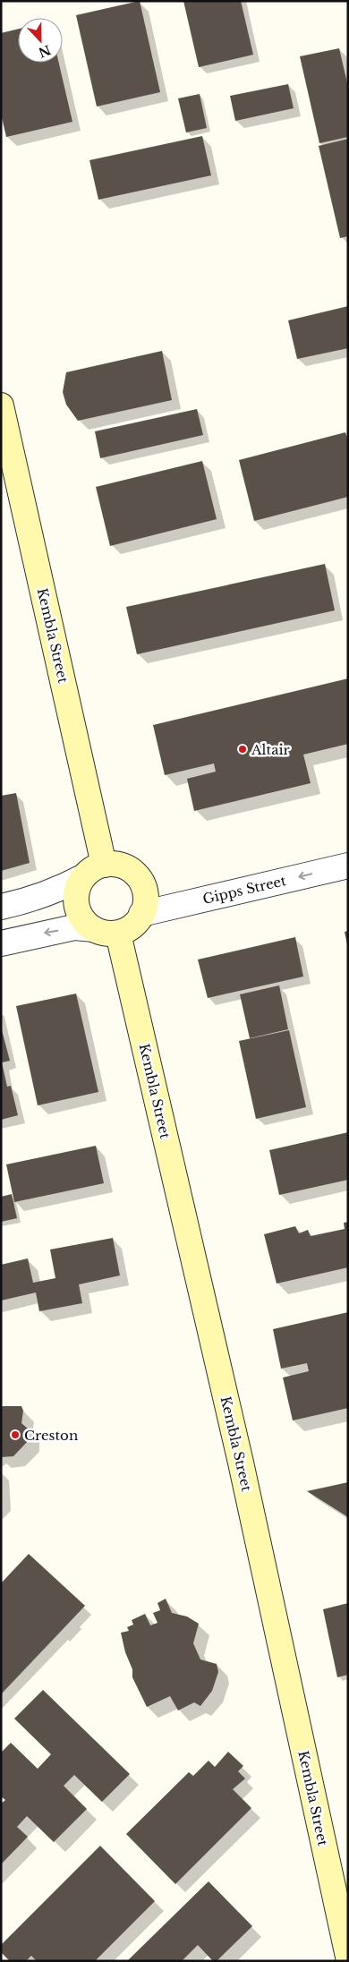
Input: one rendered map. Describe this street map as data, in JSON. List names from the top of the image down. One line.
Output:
{"streets":{"street":["Kembla Street","Gipps Street"]},"crossings":[["Kembla Street","Gipps Street"]],"one_way":["Gipps Street"],"places":["Altair","Creston"],"north":"bottom"}
